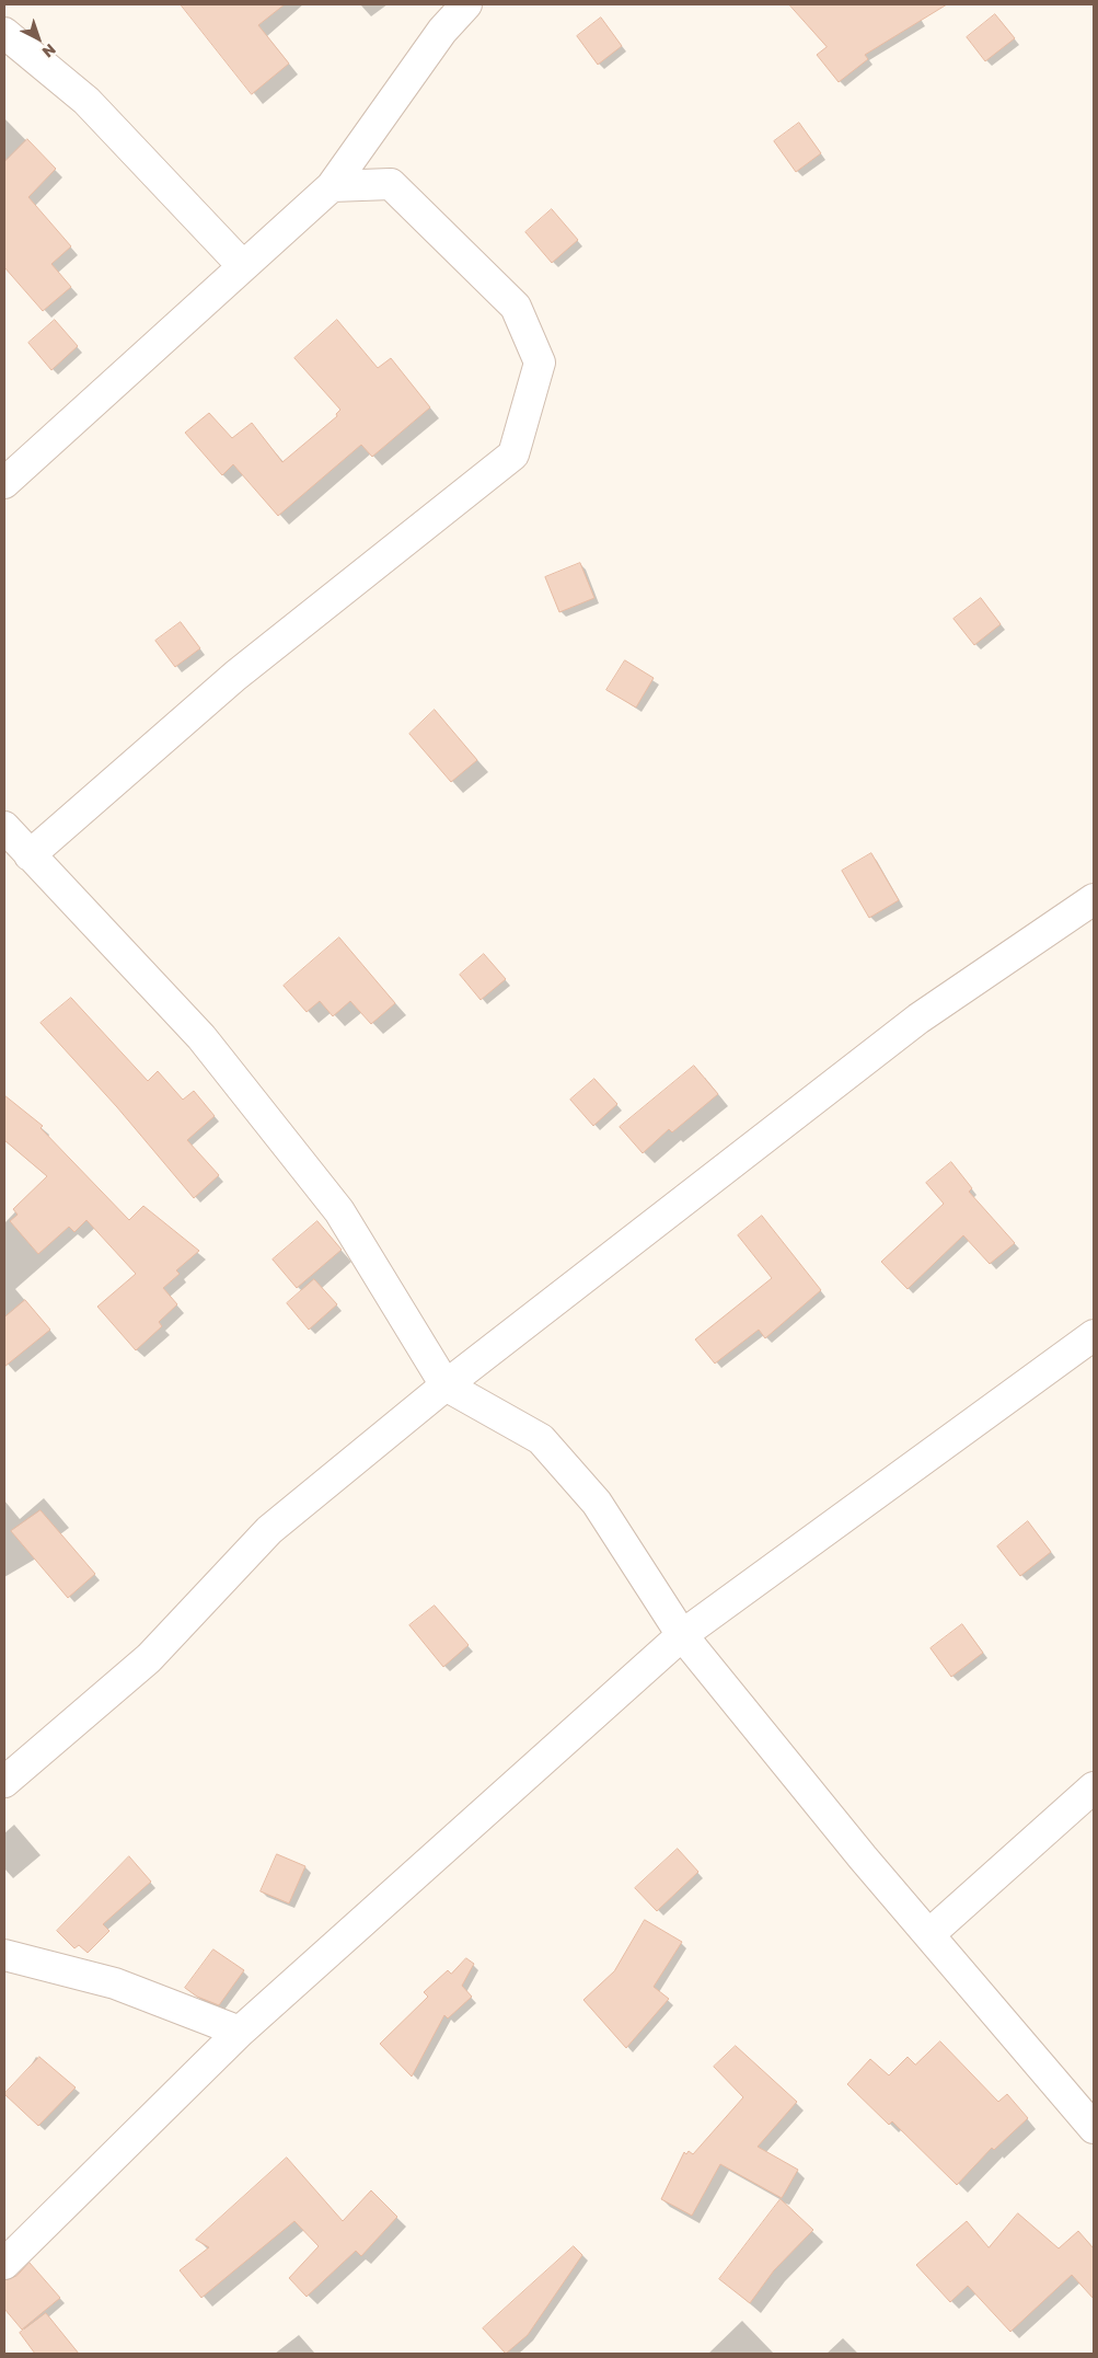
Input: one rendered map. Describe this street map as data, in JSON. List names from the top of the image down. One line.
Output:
{"north":"bottom right"}
